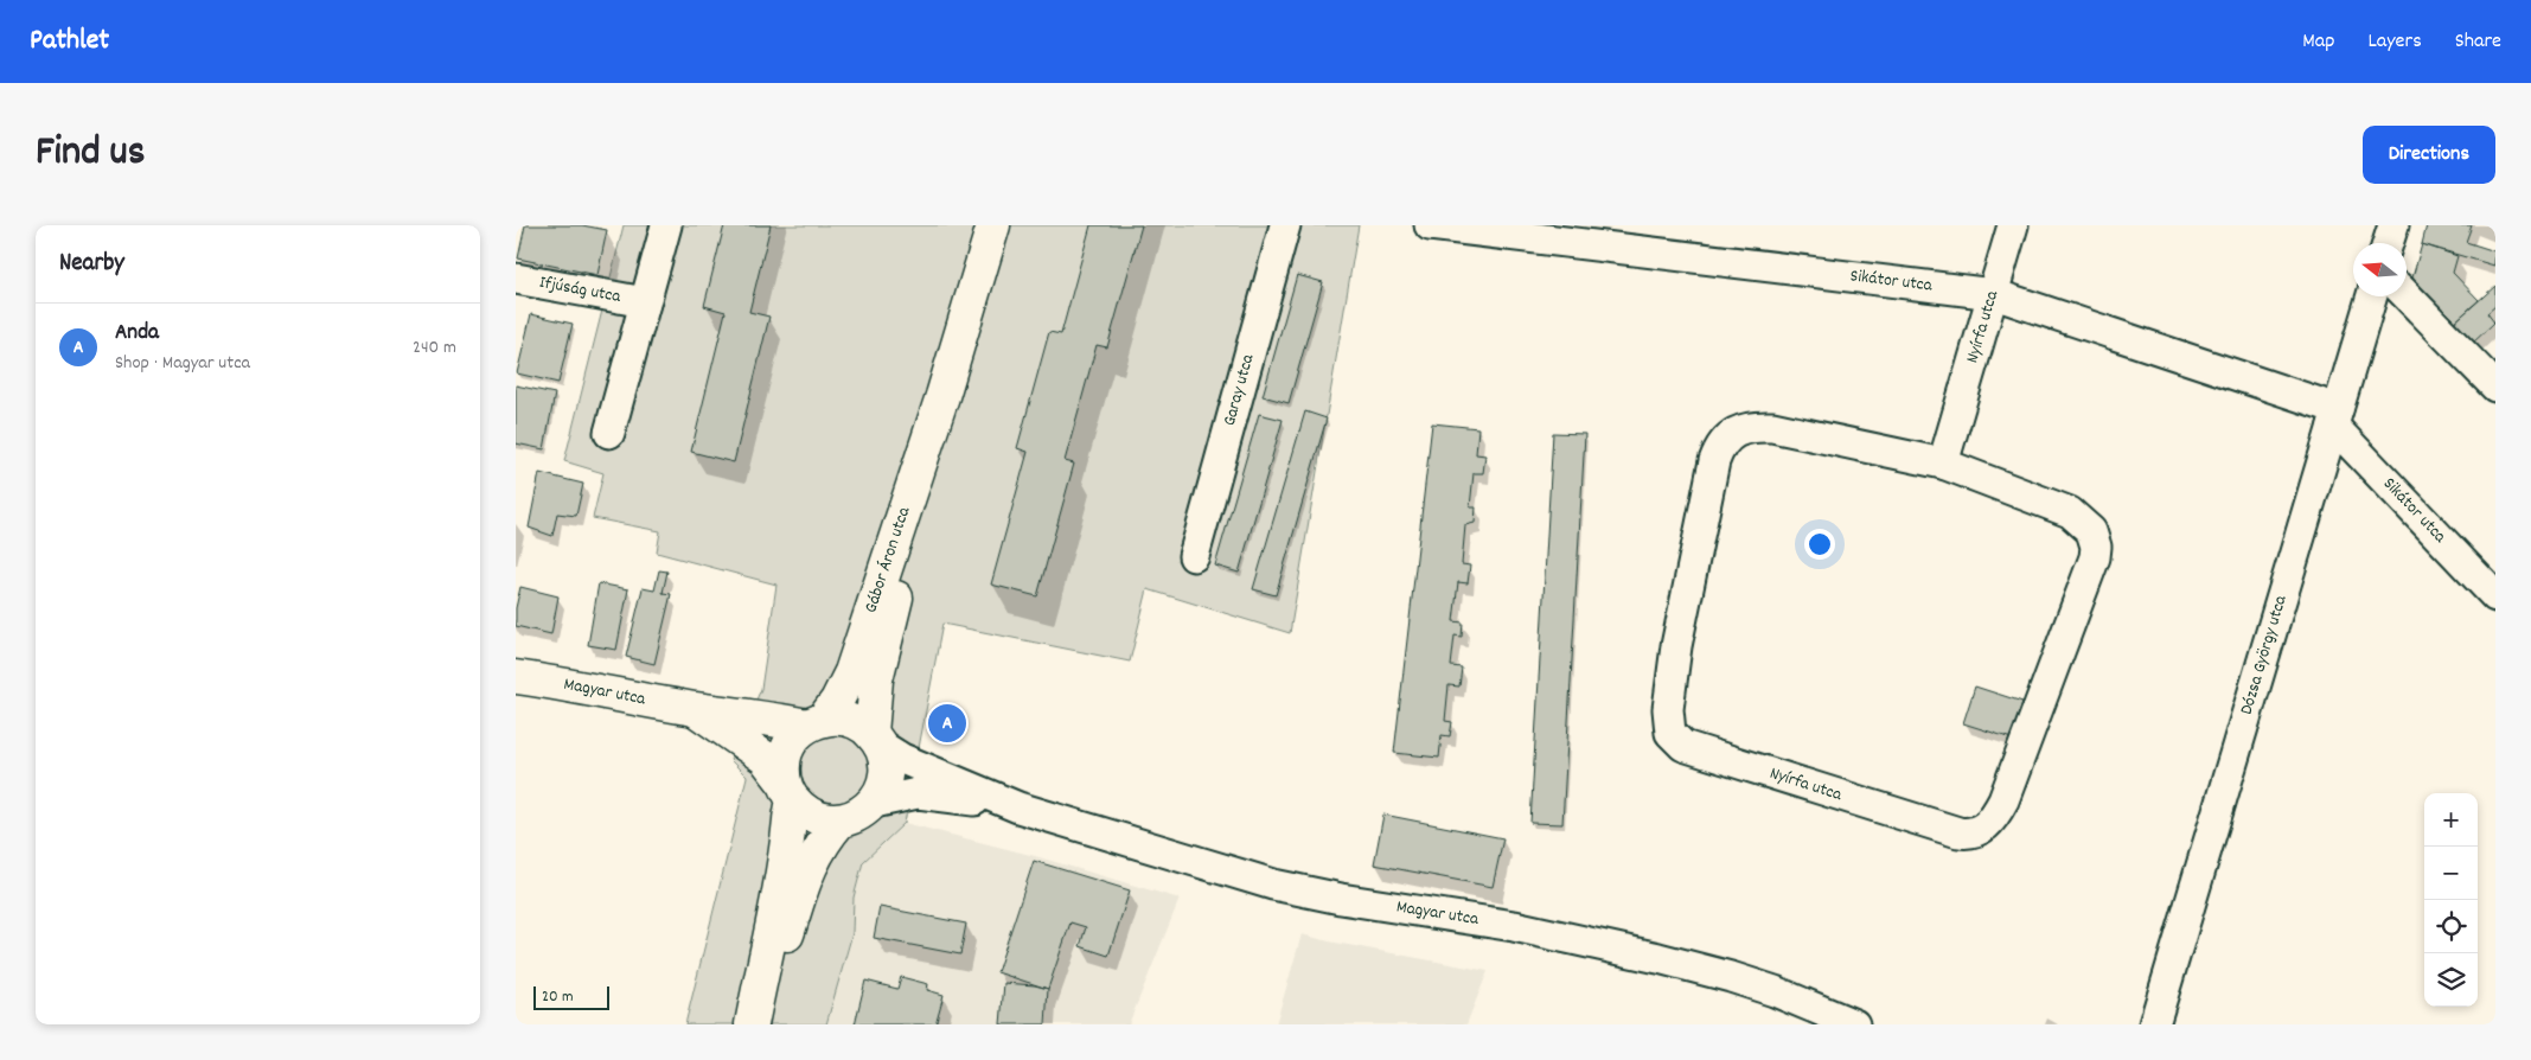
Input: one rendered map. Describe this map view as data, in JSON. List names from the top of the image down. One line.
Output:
{"streets":{"main road":["Gábor Áron utca","Magyar utca"],"street":["Sikátor utca","Ifjúság utca","Nyírfa utca","Garay utca","Dózsa György utca"]},"crossings":[["Sikátor utca","Nyírfa utca"],["Sikátor utca","Dózsa György utca"],["Gábor Áron utca","Magyar utca"]],"scale_bar":"20 m","north":"left","page":{"header":"Pathlet","nav":["Map","Layers","Share"],"title":"Find us","buttons":"Directions","heading":"Nearby","list":[{"mark":"A","name":"Anda","note":"Shop · Magyar utca","value":"240 m"}],"pins":"A","map_buttons":["+","−"],"scale":"20 m"}}
